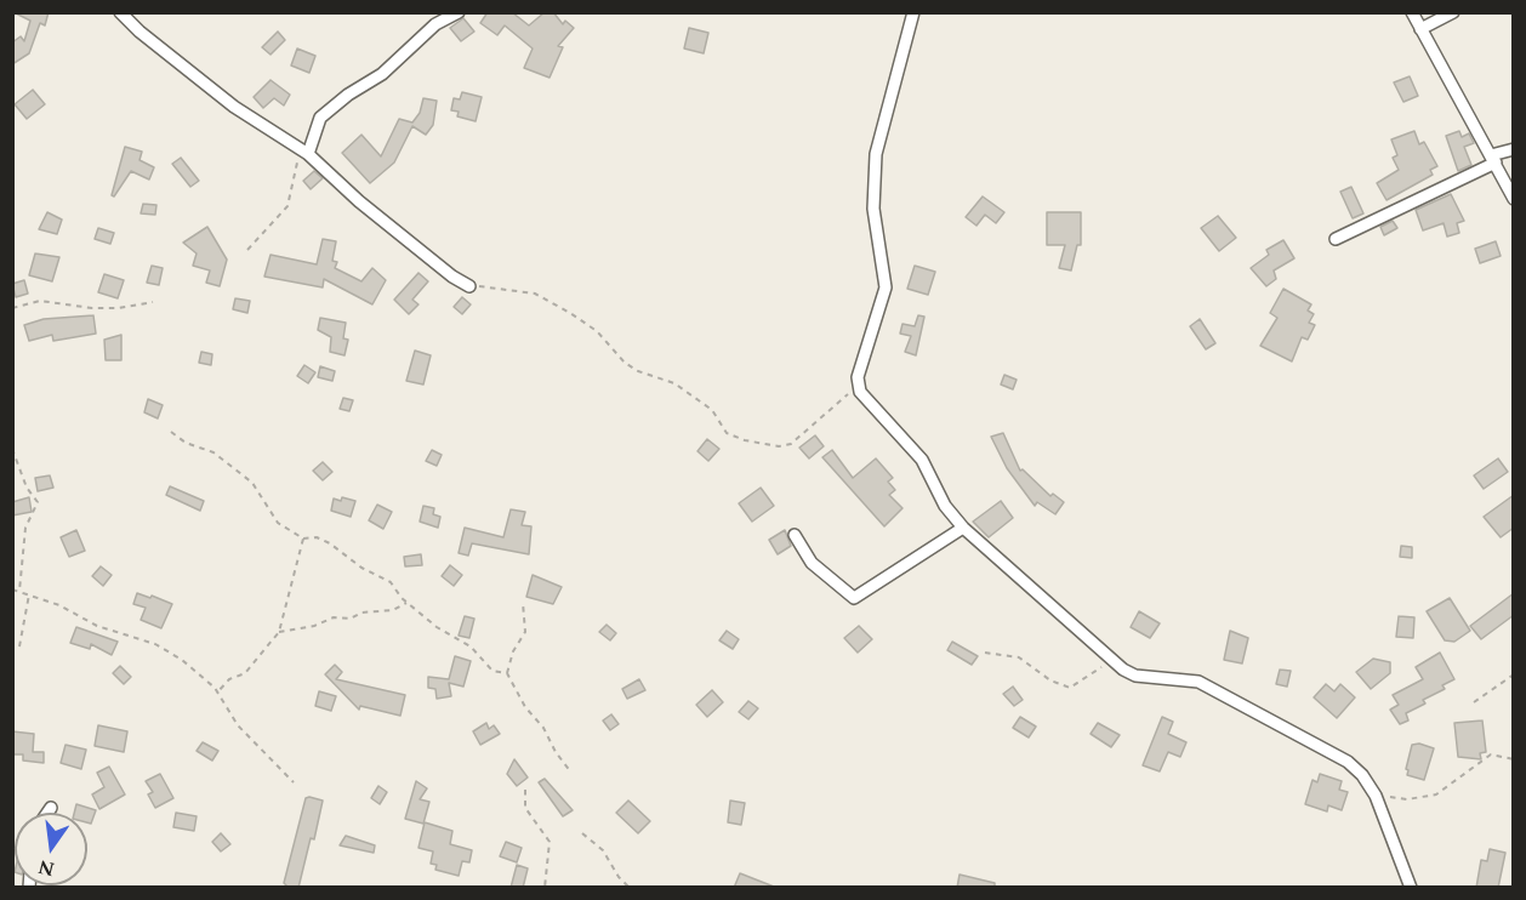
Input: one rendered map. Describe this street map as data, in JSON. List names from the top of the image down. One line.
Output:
{"north":"bottom"}
